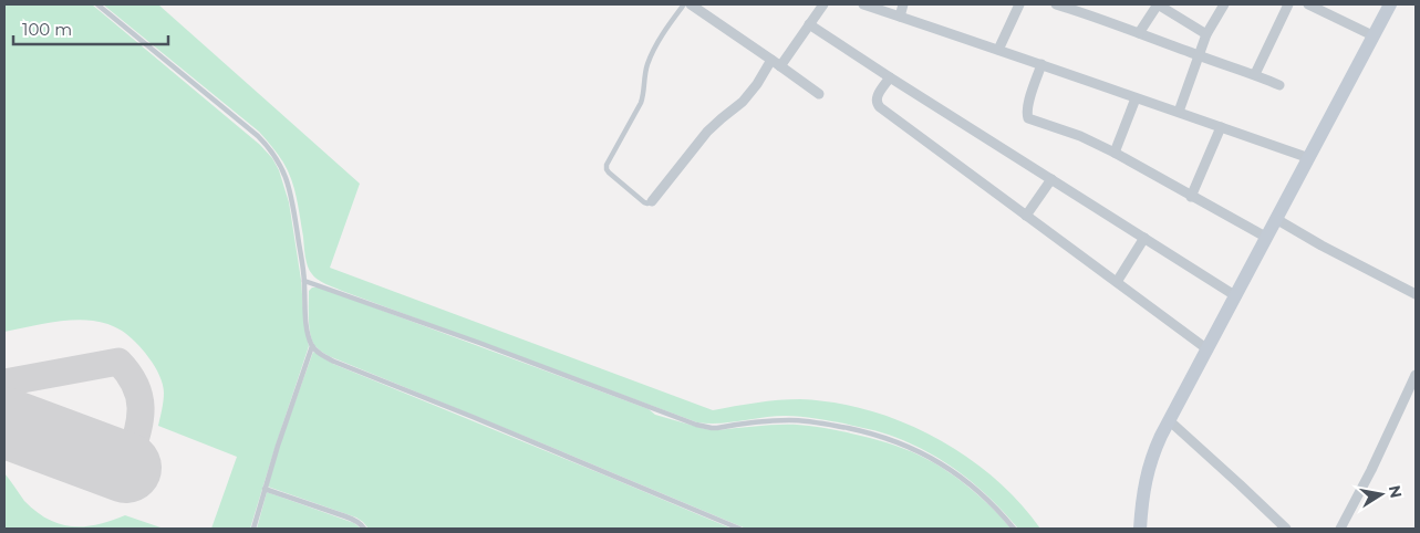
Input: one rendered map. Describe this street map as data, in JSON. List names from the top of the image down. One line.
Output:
{"scale_bar":"100 m","north":"right"}
